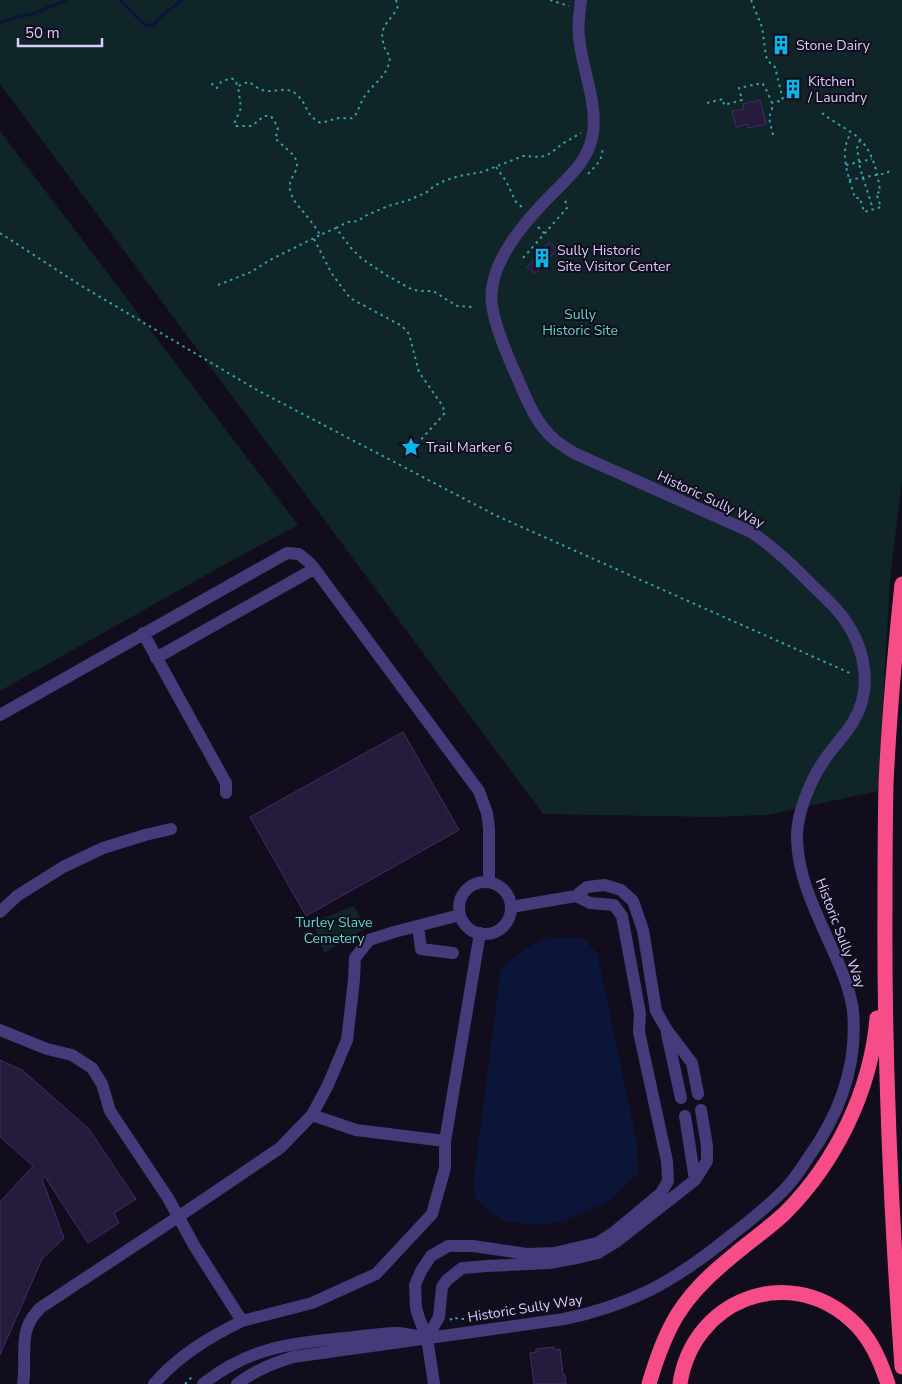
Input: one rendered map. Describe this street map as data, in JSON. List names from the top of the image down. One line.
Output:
{"streets":{"street":["Historic Sully Way"]},"parks":["Sully Historic Site","Turley Slave Cemetery"],"places":{"building":["Stone Dairy","Kitchen / Laundry","Sully Historic Site Visitor Center"],"place":["Trail Marker 6"]},"scale_bar":"50 m"}
